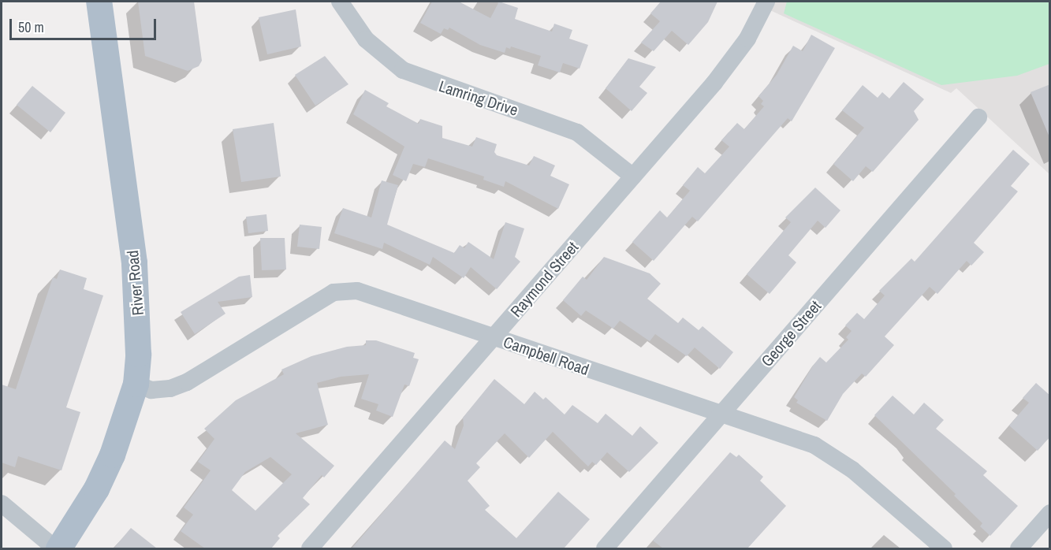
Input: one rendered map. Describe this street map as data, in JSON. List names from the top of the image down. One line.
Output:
{"streets":{"main road":["River Road"],"street":["Lamring Drive","Raymond Street","George Street","Campbell Road"]},"crossings":[["Lamring Drive","Raymond Street"],["Raymond Street","Campbell Road"],["River Road","Campbell Road"],["George Street","Campbell Road"]],"scale_bar":"50 m"}
